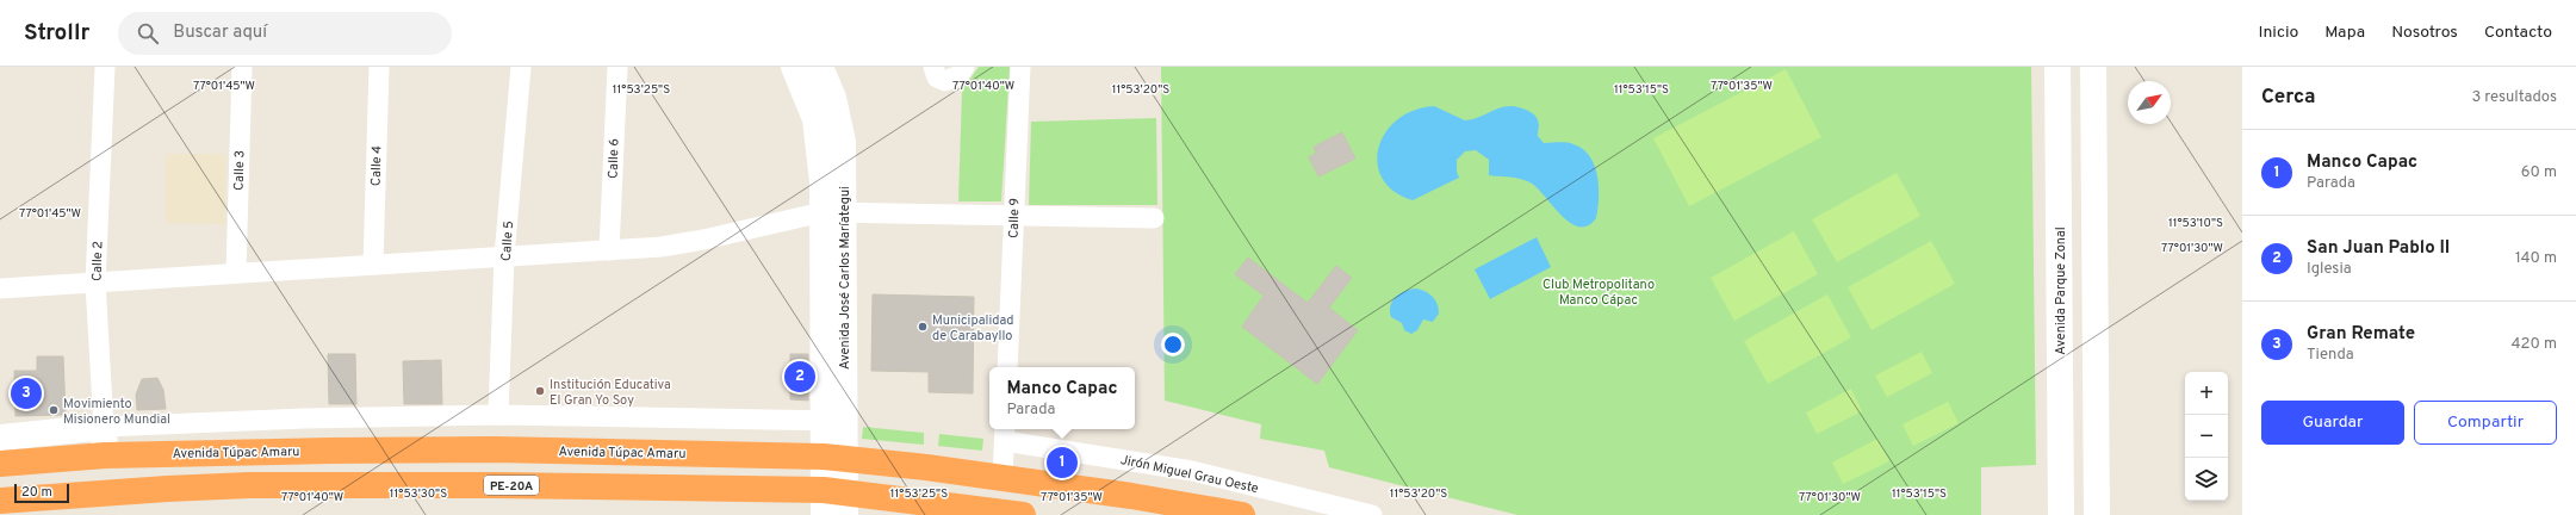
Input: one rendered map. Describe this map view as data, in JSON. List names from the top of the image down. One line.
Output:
{"streets":{"highway":["Avenida Túpac Amaru","PE-20A"],"main road":["Avenida José Carlos Maríategui","Avenida Parque Zonal"],"street":["Calle 6","Calle 4","Calle 3","Calle 9","Calle 5","Calle 2","Jirón Miguel Grau Oeste"]},"crossings":[["Avenida José Carlos Maríategui","Avenida Túpac Amaru"],["Avenida José Carlos Maríategui","PE-20A"]],"parks":["Club Metropolitano Manco Cápac"],"places":["Municipalidad de Carabayllo","Institución Educativa El Gran Yo Soy","Movimiento Misionero Mundial"],"scale_bar":"20 m","north":"top right","page":{"header":"Strollr","search":"Buscar aquí","nav":["Inicio","Mapa","Nosotros","Contacto"],"heading":["Cerca","3 resultados"],"list":[{"mark":"1","name":"Manco Capac","note":"Parada","value":"60 m"},{"mark":"2","name":"San Juan Pablo II","note":"Iglesia","value":"140 m"},{"mark":"3","name":"Gran Remate","note":"Tienda","value":"420 m"}],"pins":["2","3","1"],"popup":["Manco Capac","Parada"],"map_buttons":["+","−"],"buttons":["Guardar","Compartir"],"scale":"20 m"},"coordinates":["77°01'45\"W","77°01'40\"W","77°01'35\"W","11°53'25\"S","11°53'20\"S","11°53'15\"S","11°53'10\"S","77°01'30\"W","11°53'30\"S"]}
